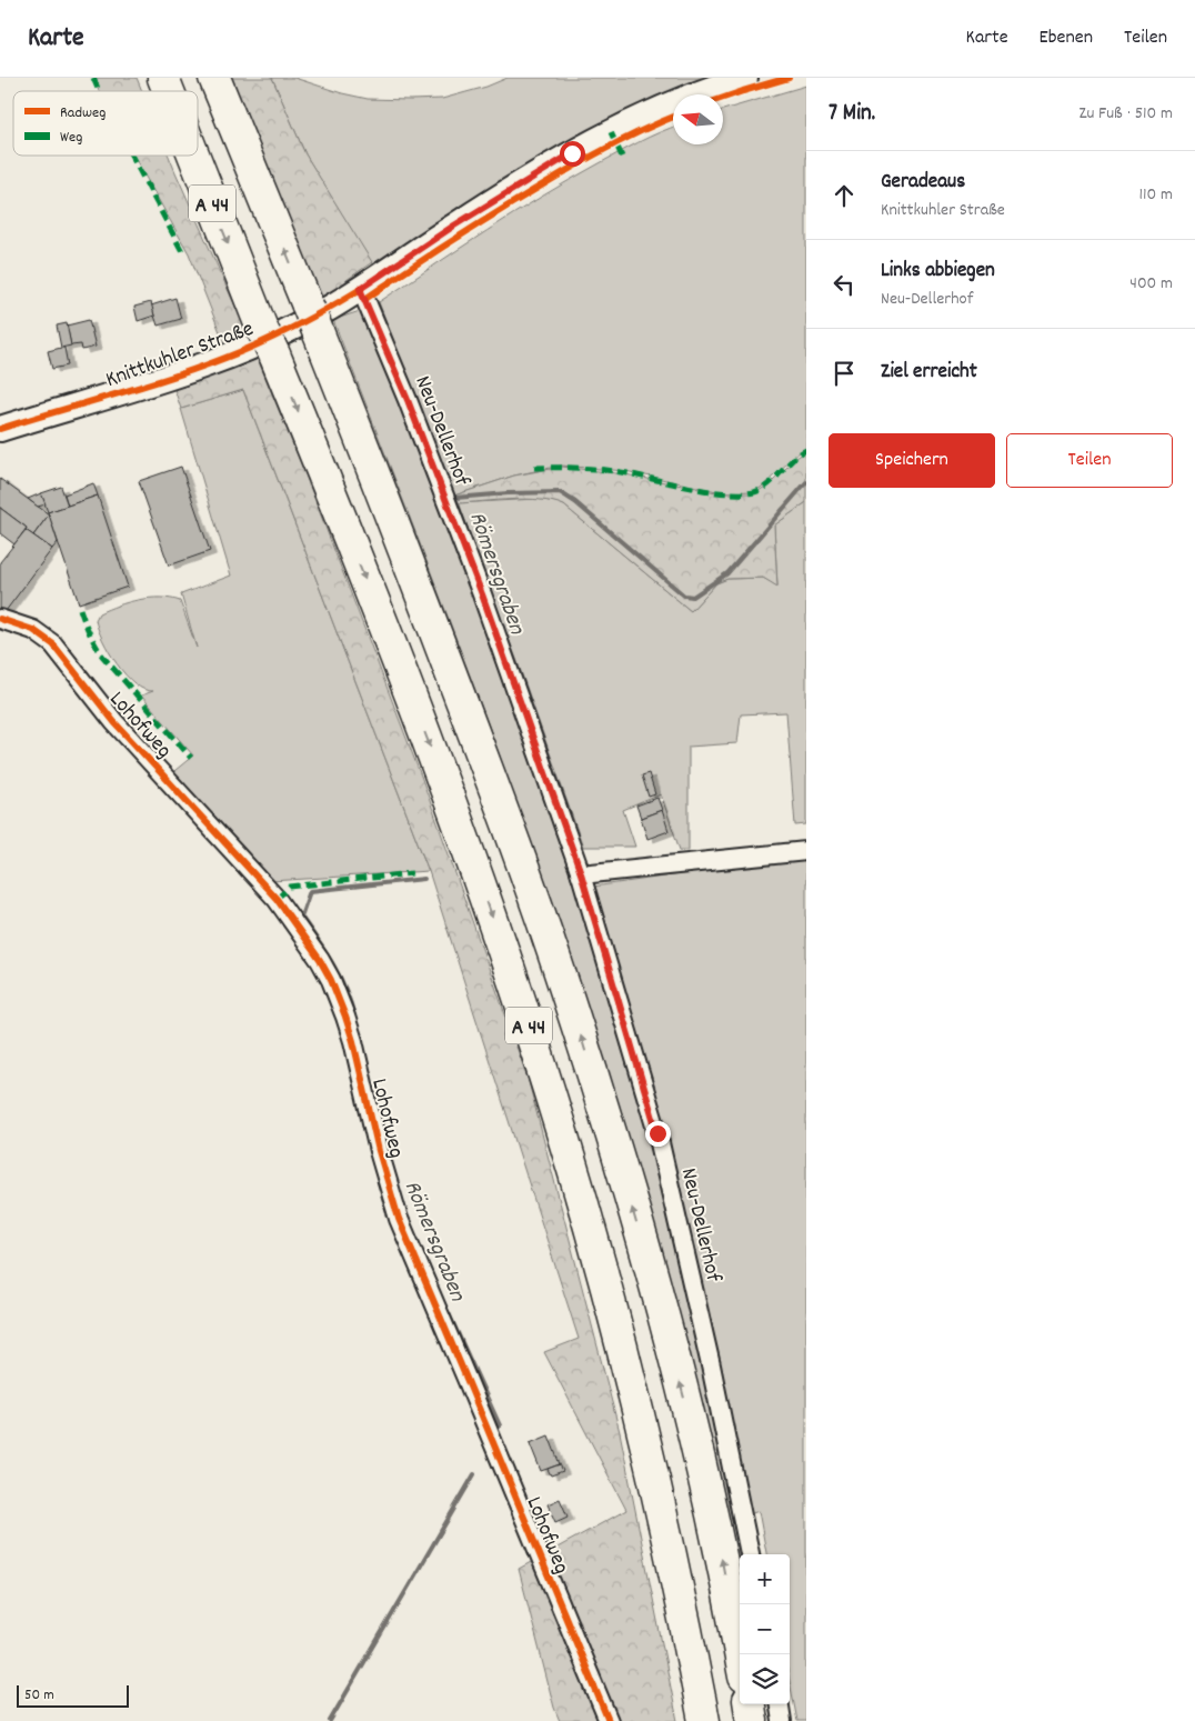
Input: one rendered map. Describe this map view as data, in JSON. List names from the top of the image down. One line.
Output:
{"streets":{"highway":["A 44"],"street":["Knittkuhler Straße","Neu-Dellerhof","Lohofweg"]},"crossings":[["Knittkuhler Straße","Neu-Dellerhof"]],"water":["Römersgraben"],"legend":["Radweg","Weg"],"scale_bar":"50 m","north":"left","page":{"header":"Karte","nav":["Karte","Ebenen","Teilen"],"heading":["7 Min.","Zu Fuß · 510 m"],"list":[["Geradeaus","Knittkuhler Straße","110 m"],["Links abbiegen","Neu-Dellerhof","400 m"],"Ziel erreicht"],"buttons":["Speichern","Teilen"],"map_buttons":["+","−"],"scale":"50 m"}}
